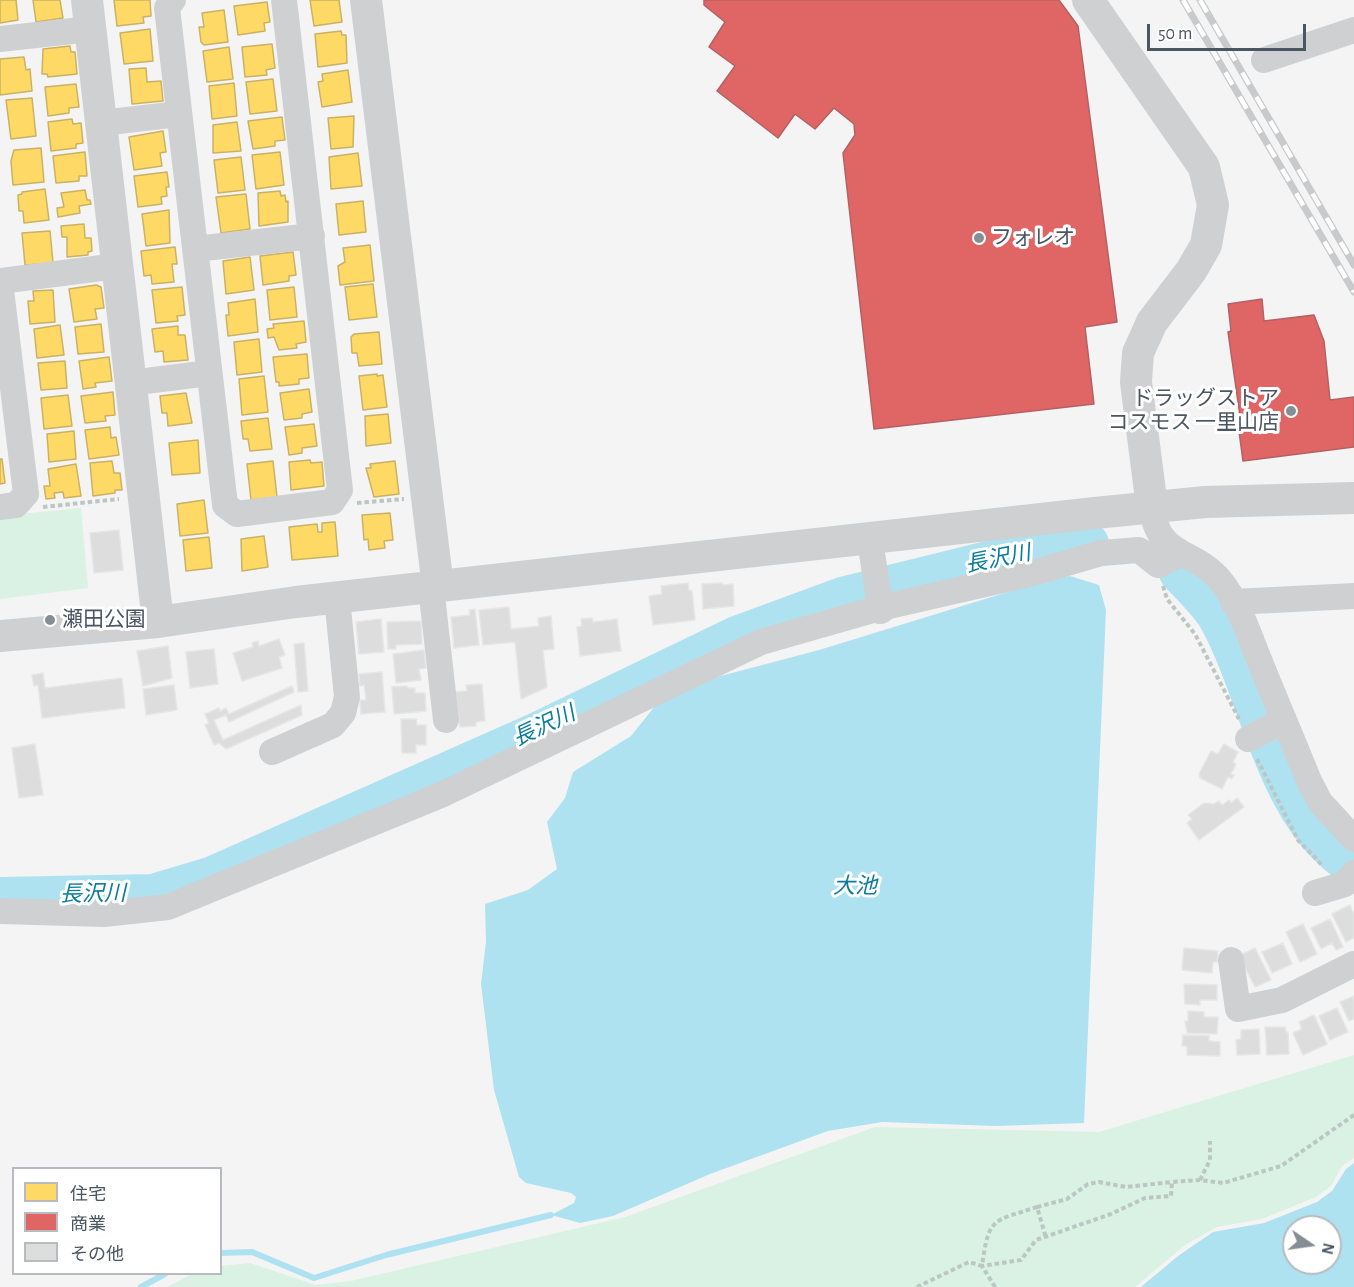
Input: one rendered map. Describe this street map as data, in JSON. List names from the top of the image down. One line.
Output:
{"water":["長沢川","大池"],"places":["フォレオ","ドラッグストア コスモス 一里山店","瀬田公園"],"legend":["住宅","商業","その他"],"scale_bar":"50 m","north":"right"}
